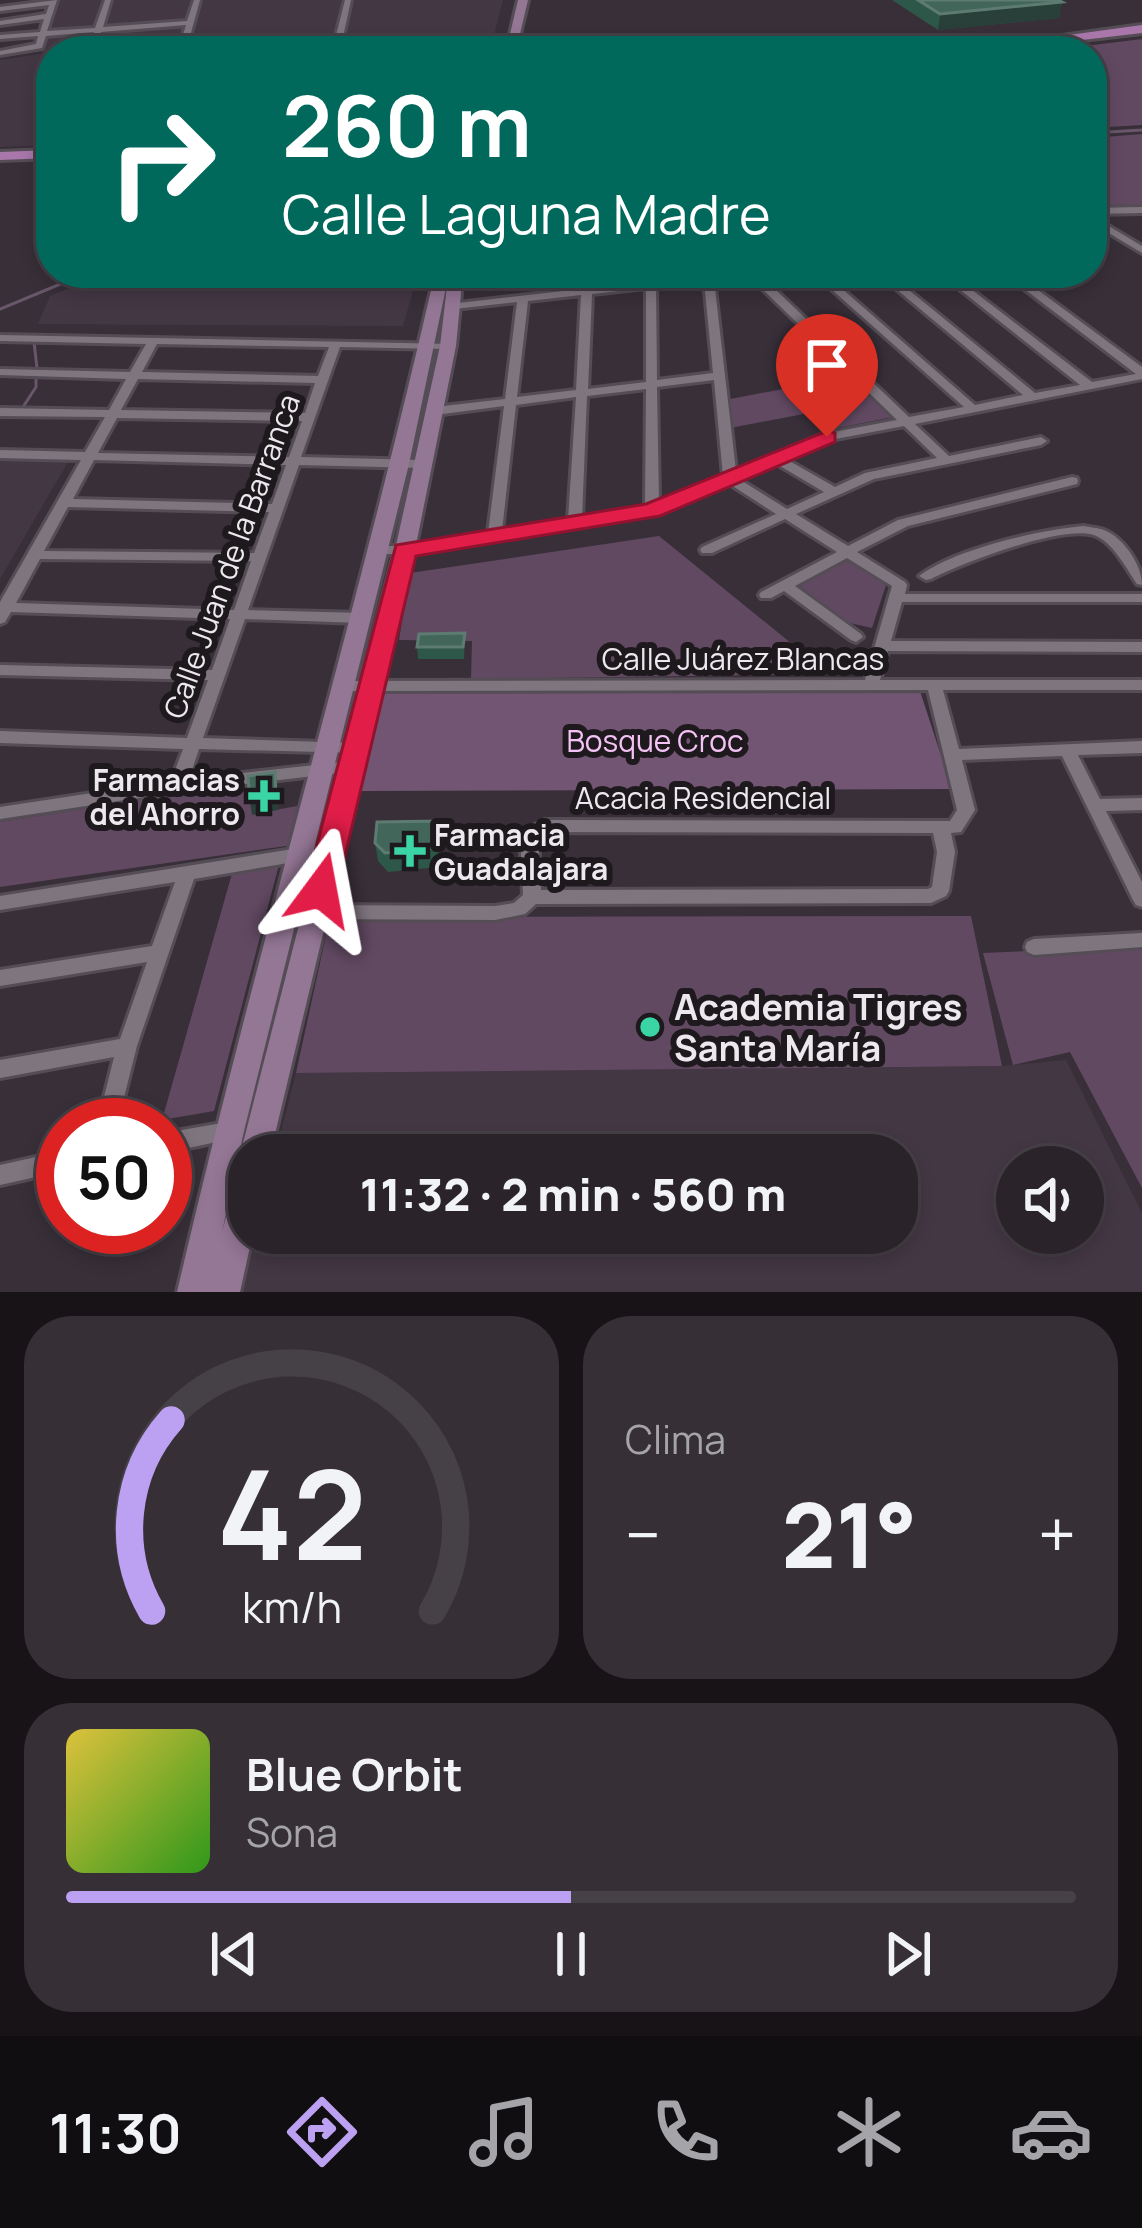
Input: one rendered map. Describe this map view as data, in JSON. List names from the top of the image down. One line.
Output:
{"streets":{"street":["Calle Juan de la Barranca","Calle Juárez Blancas","Acacia Residencial"]},"parks":["Bosque Croc"],"places":{"health":["Farmacias del Ahorro","Farmacia Guadalajara"],"other":["Academia Tigres Santa María"]},"page":{"turn":["260 m","Calle Laguna Madre"],"limit":"50","trip":"11:32 · 2 min · 560 m","tile":"Clima","heat":["−","21°","+"],"song":["Blue Orbit","Sona"],"tabs":"11:30","gauge":["42","km/h"]}}
